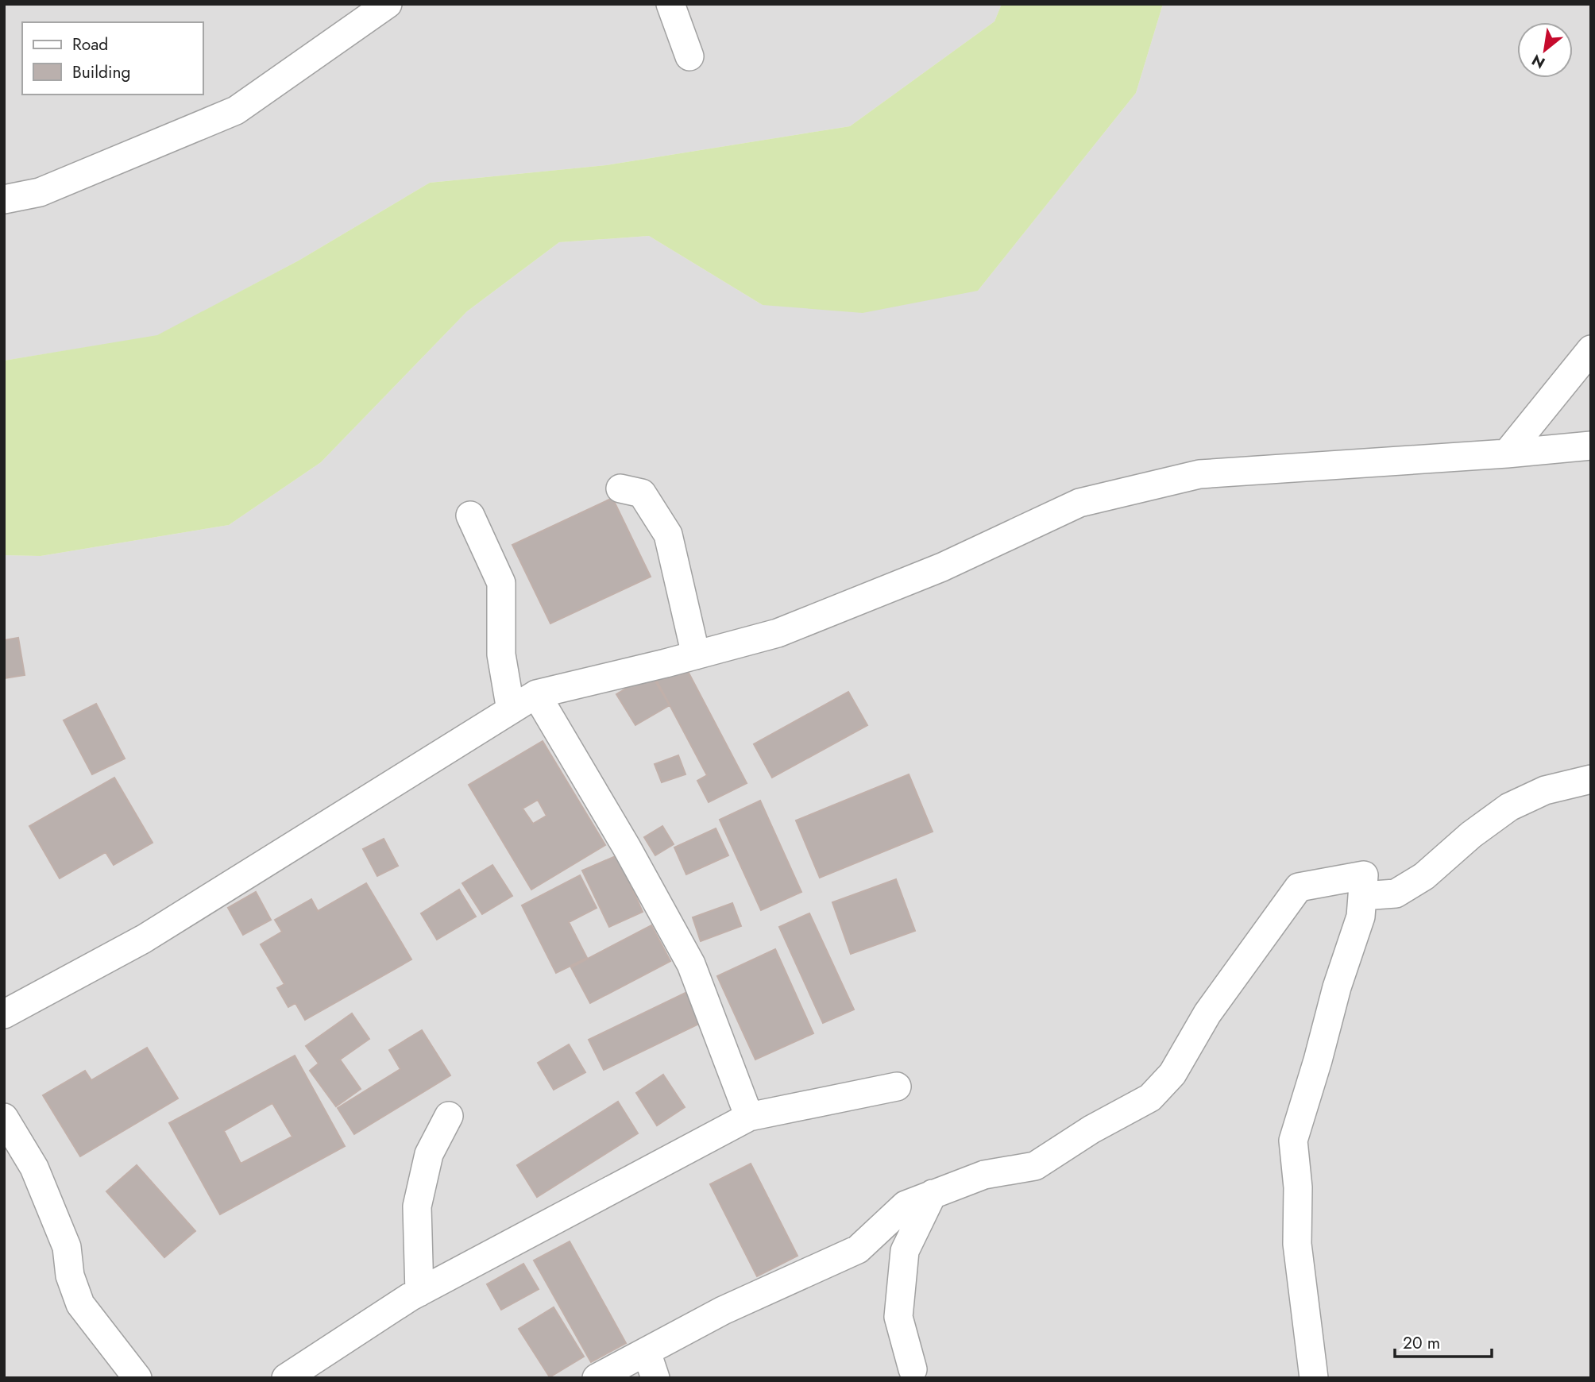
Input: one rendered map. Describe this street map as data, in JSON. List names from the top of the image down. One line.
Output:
{"legend":["Road","Building"],"scale_bar":"20 m","north":"bottom left"}
